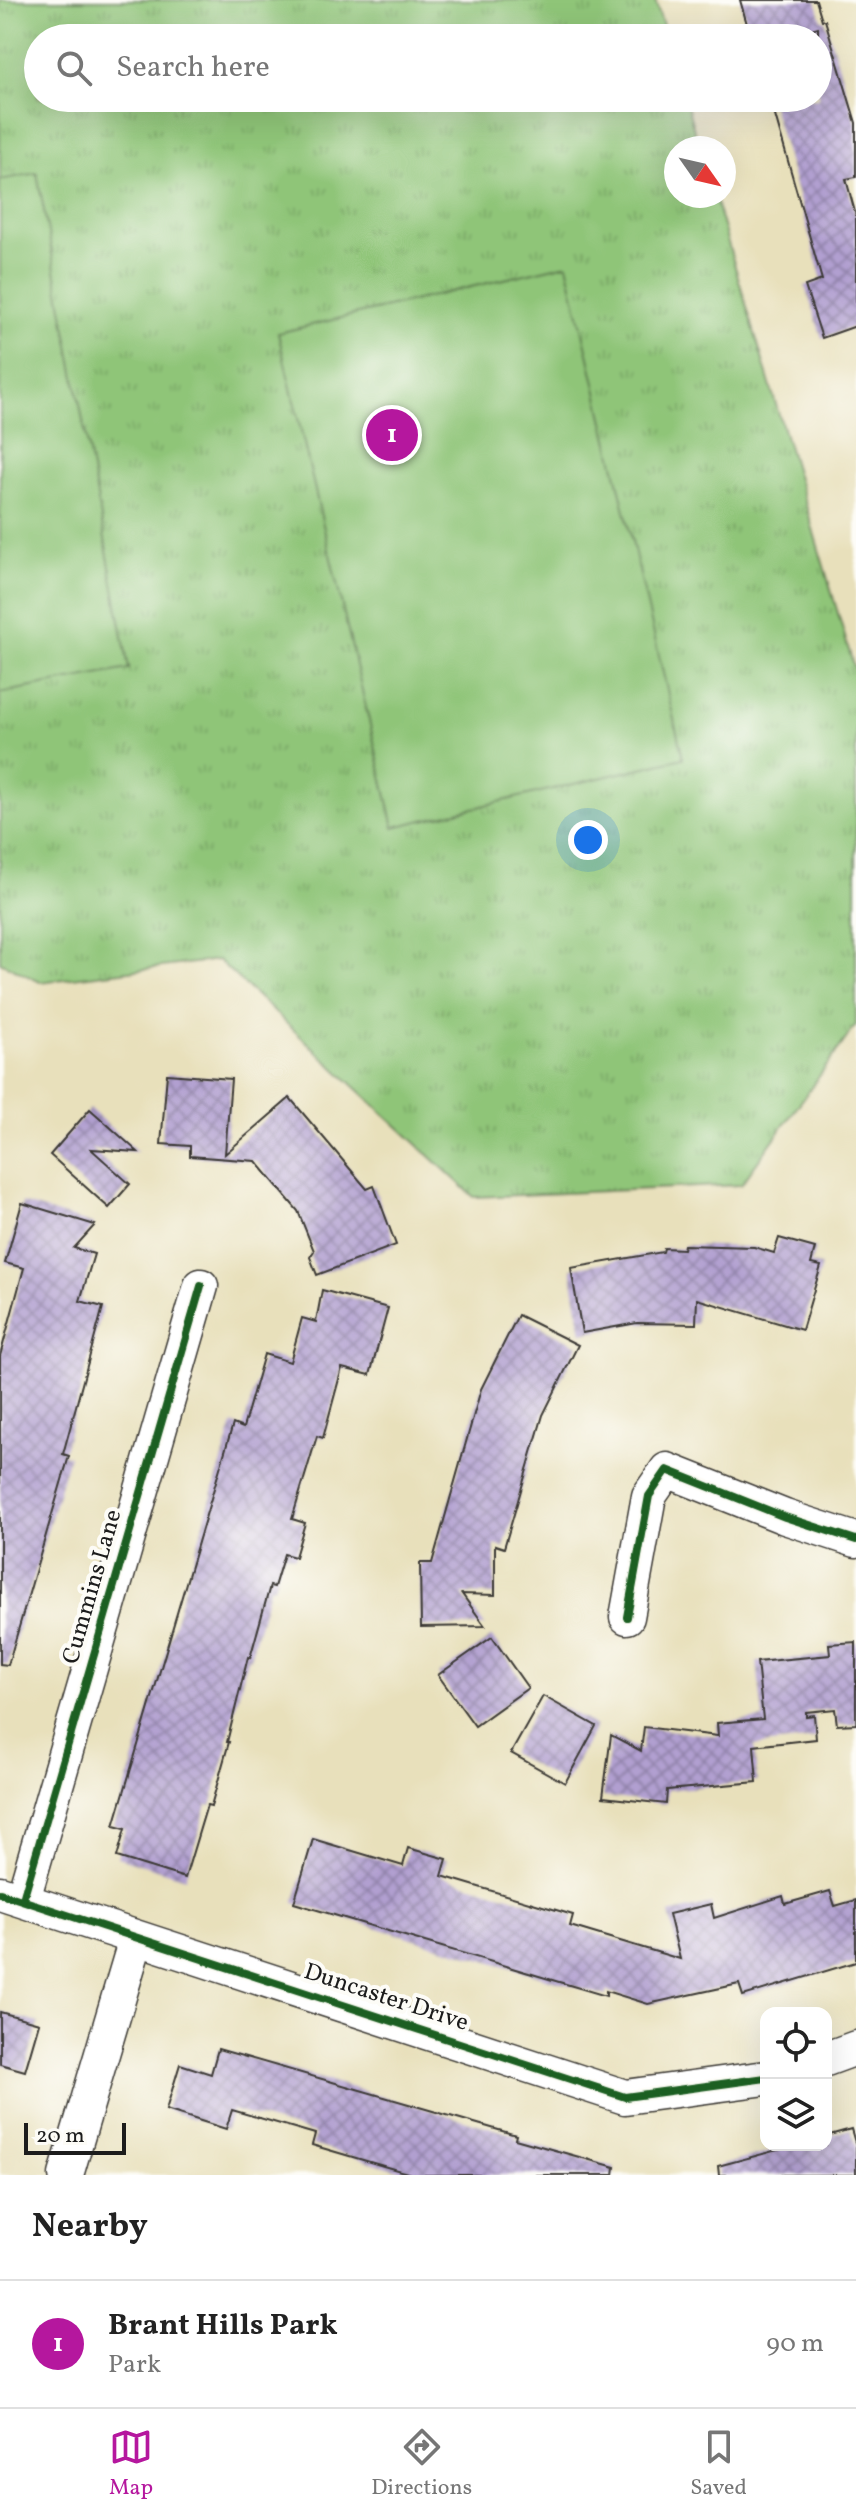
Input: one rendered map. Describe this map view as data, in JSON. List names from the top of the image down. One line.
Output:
{"streets":{"street":["Cummins Lane","Duncaster Drive"]},"crossings":[["Cummins Lane","Duncaster Drive"]],"scale_bar":"20 m","north":"bottom right","page":{"search":"Search here","pins":"1","scale":"20 m","heading":"Nearby","list":[{"mark":"1","name":"Brant Hills Park","note":"Park","value":"90 m"}],"nav":["Map","Directions","Saved"]}}
